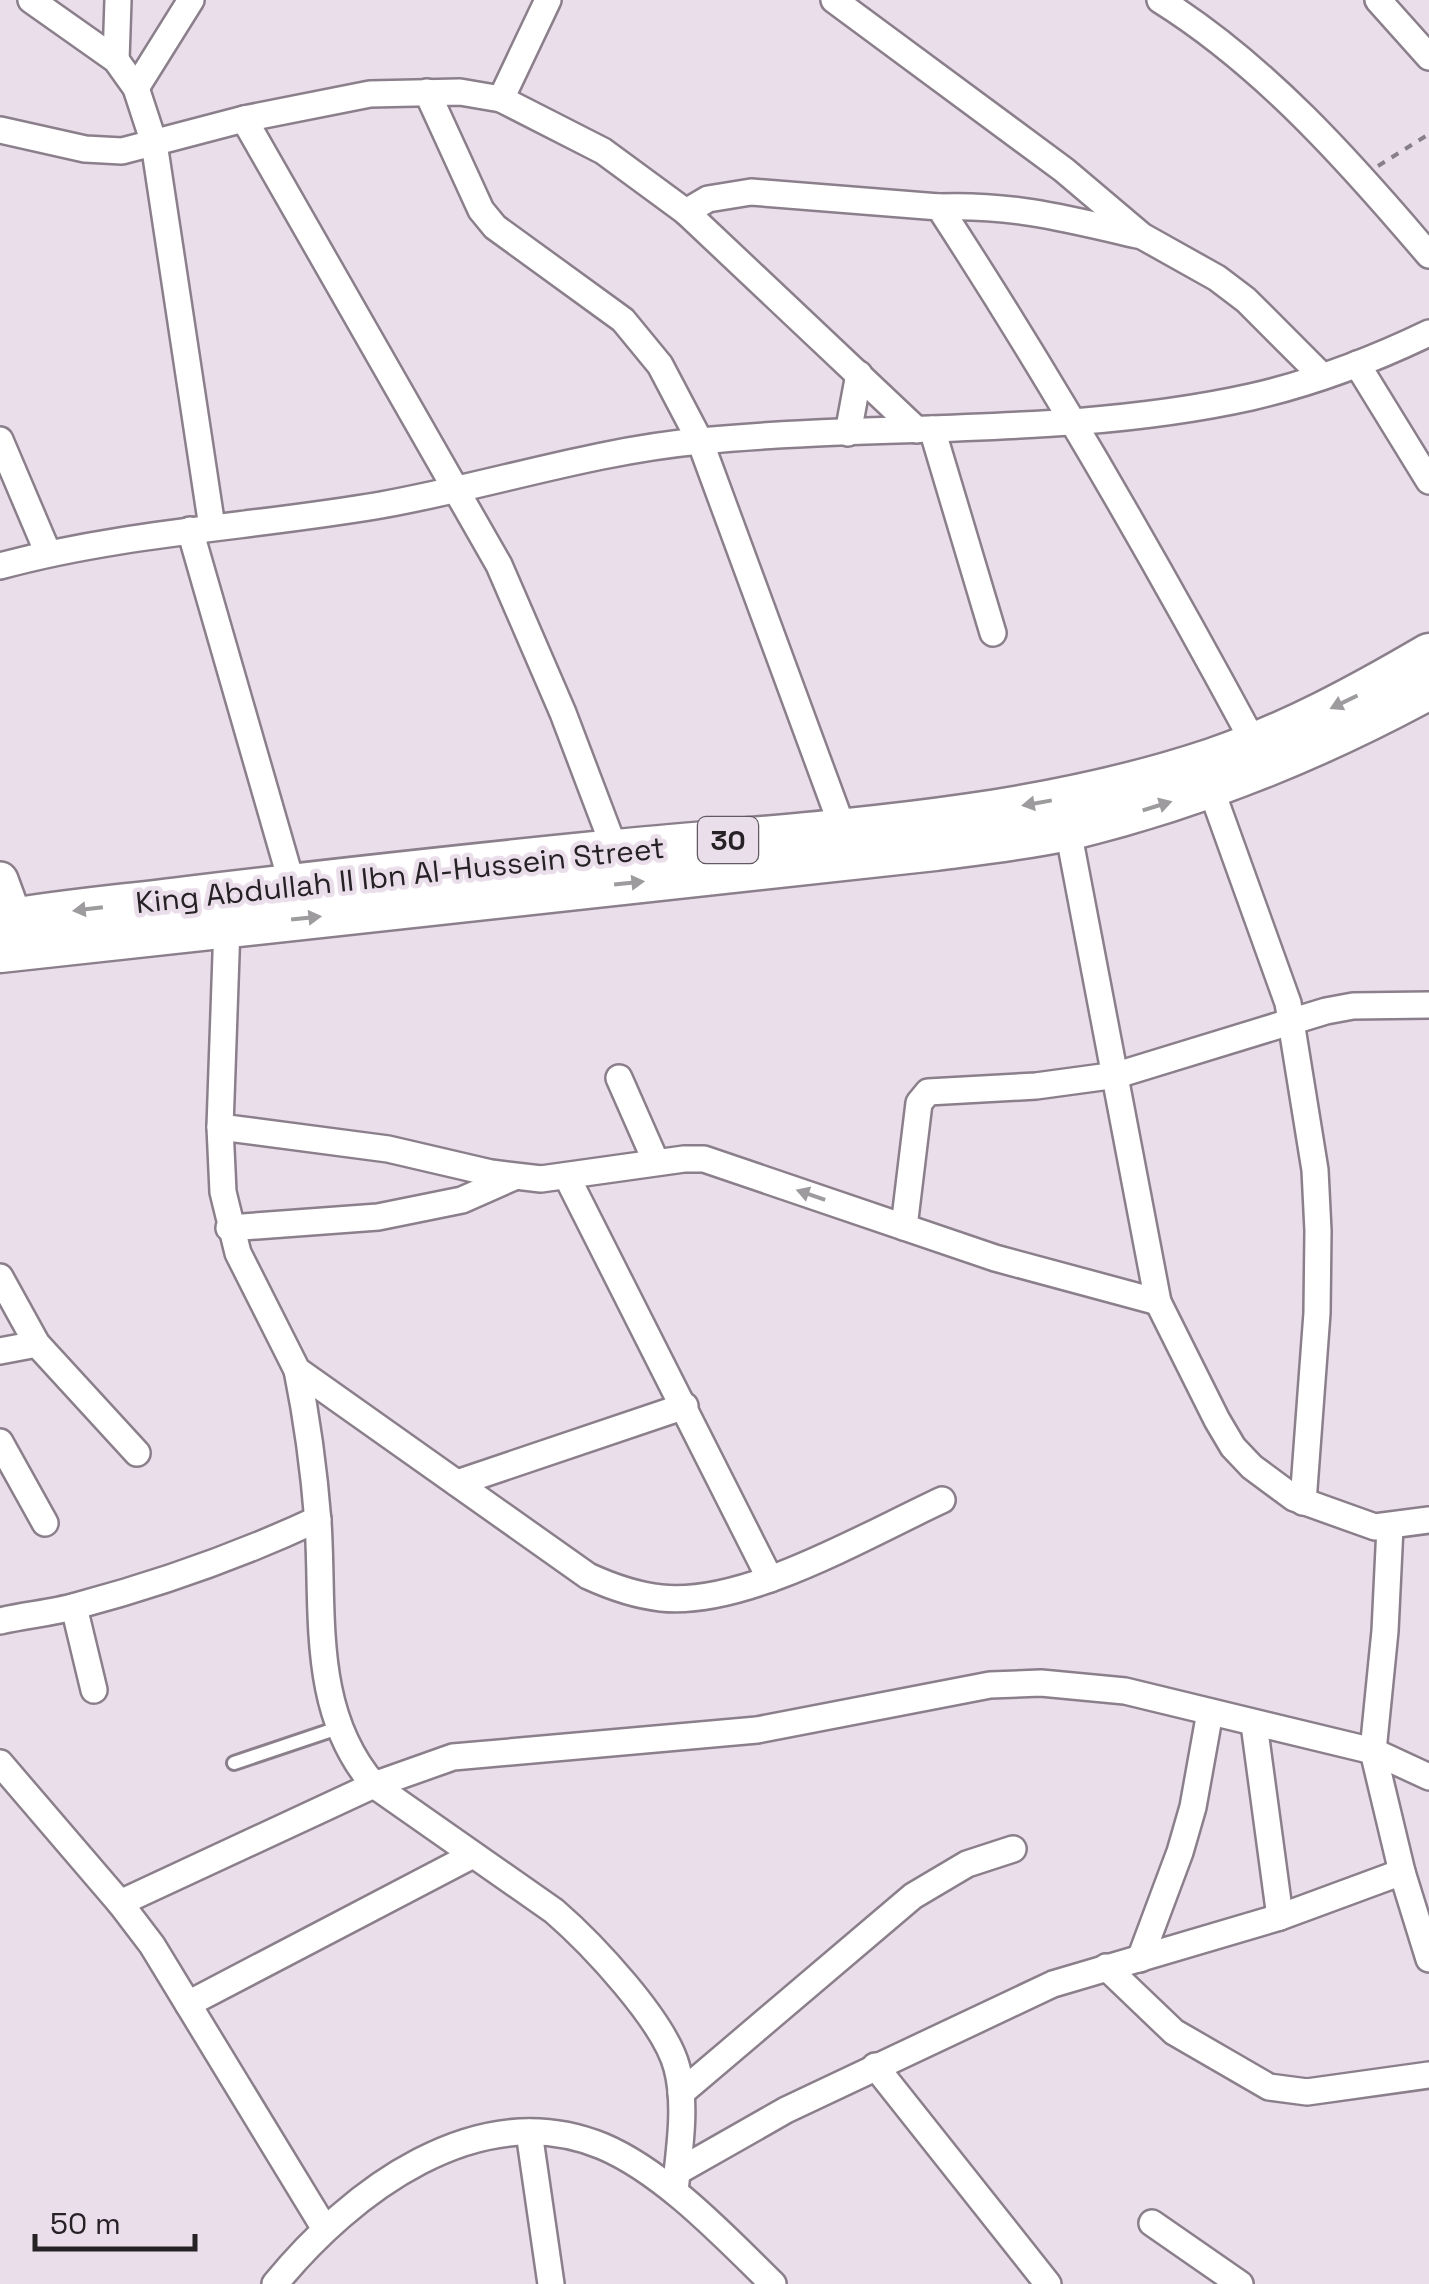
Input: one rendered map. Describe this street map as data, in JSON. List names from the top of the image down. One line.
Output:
{"streets":{"main road":["30","King Abdullah II Ibn Al-Hussein Street"]},"scale_bar":"50 m"}
